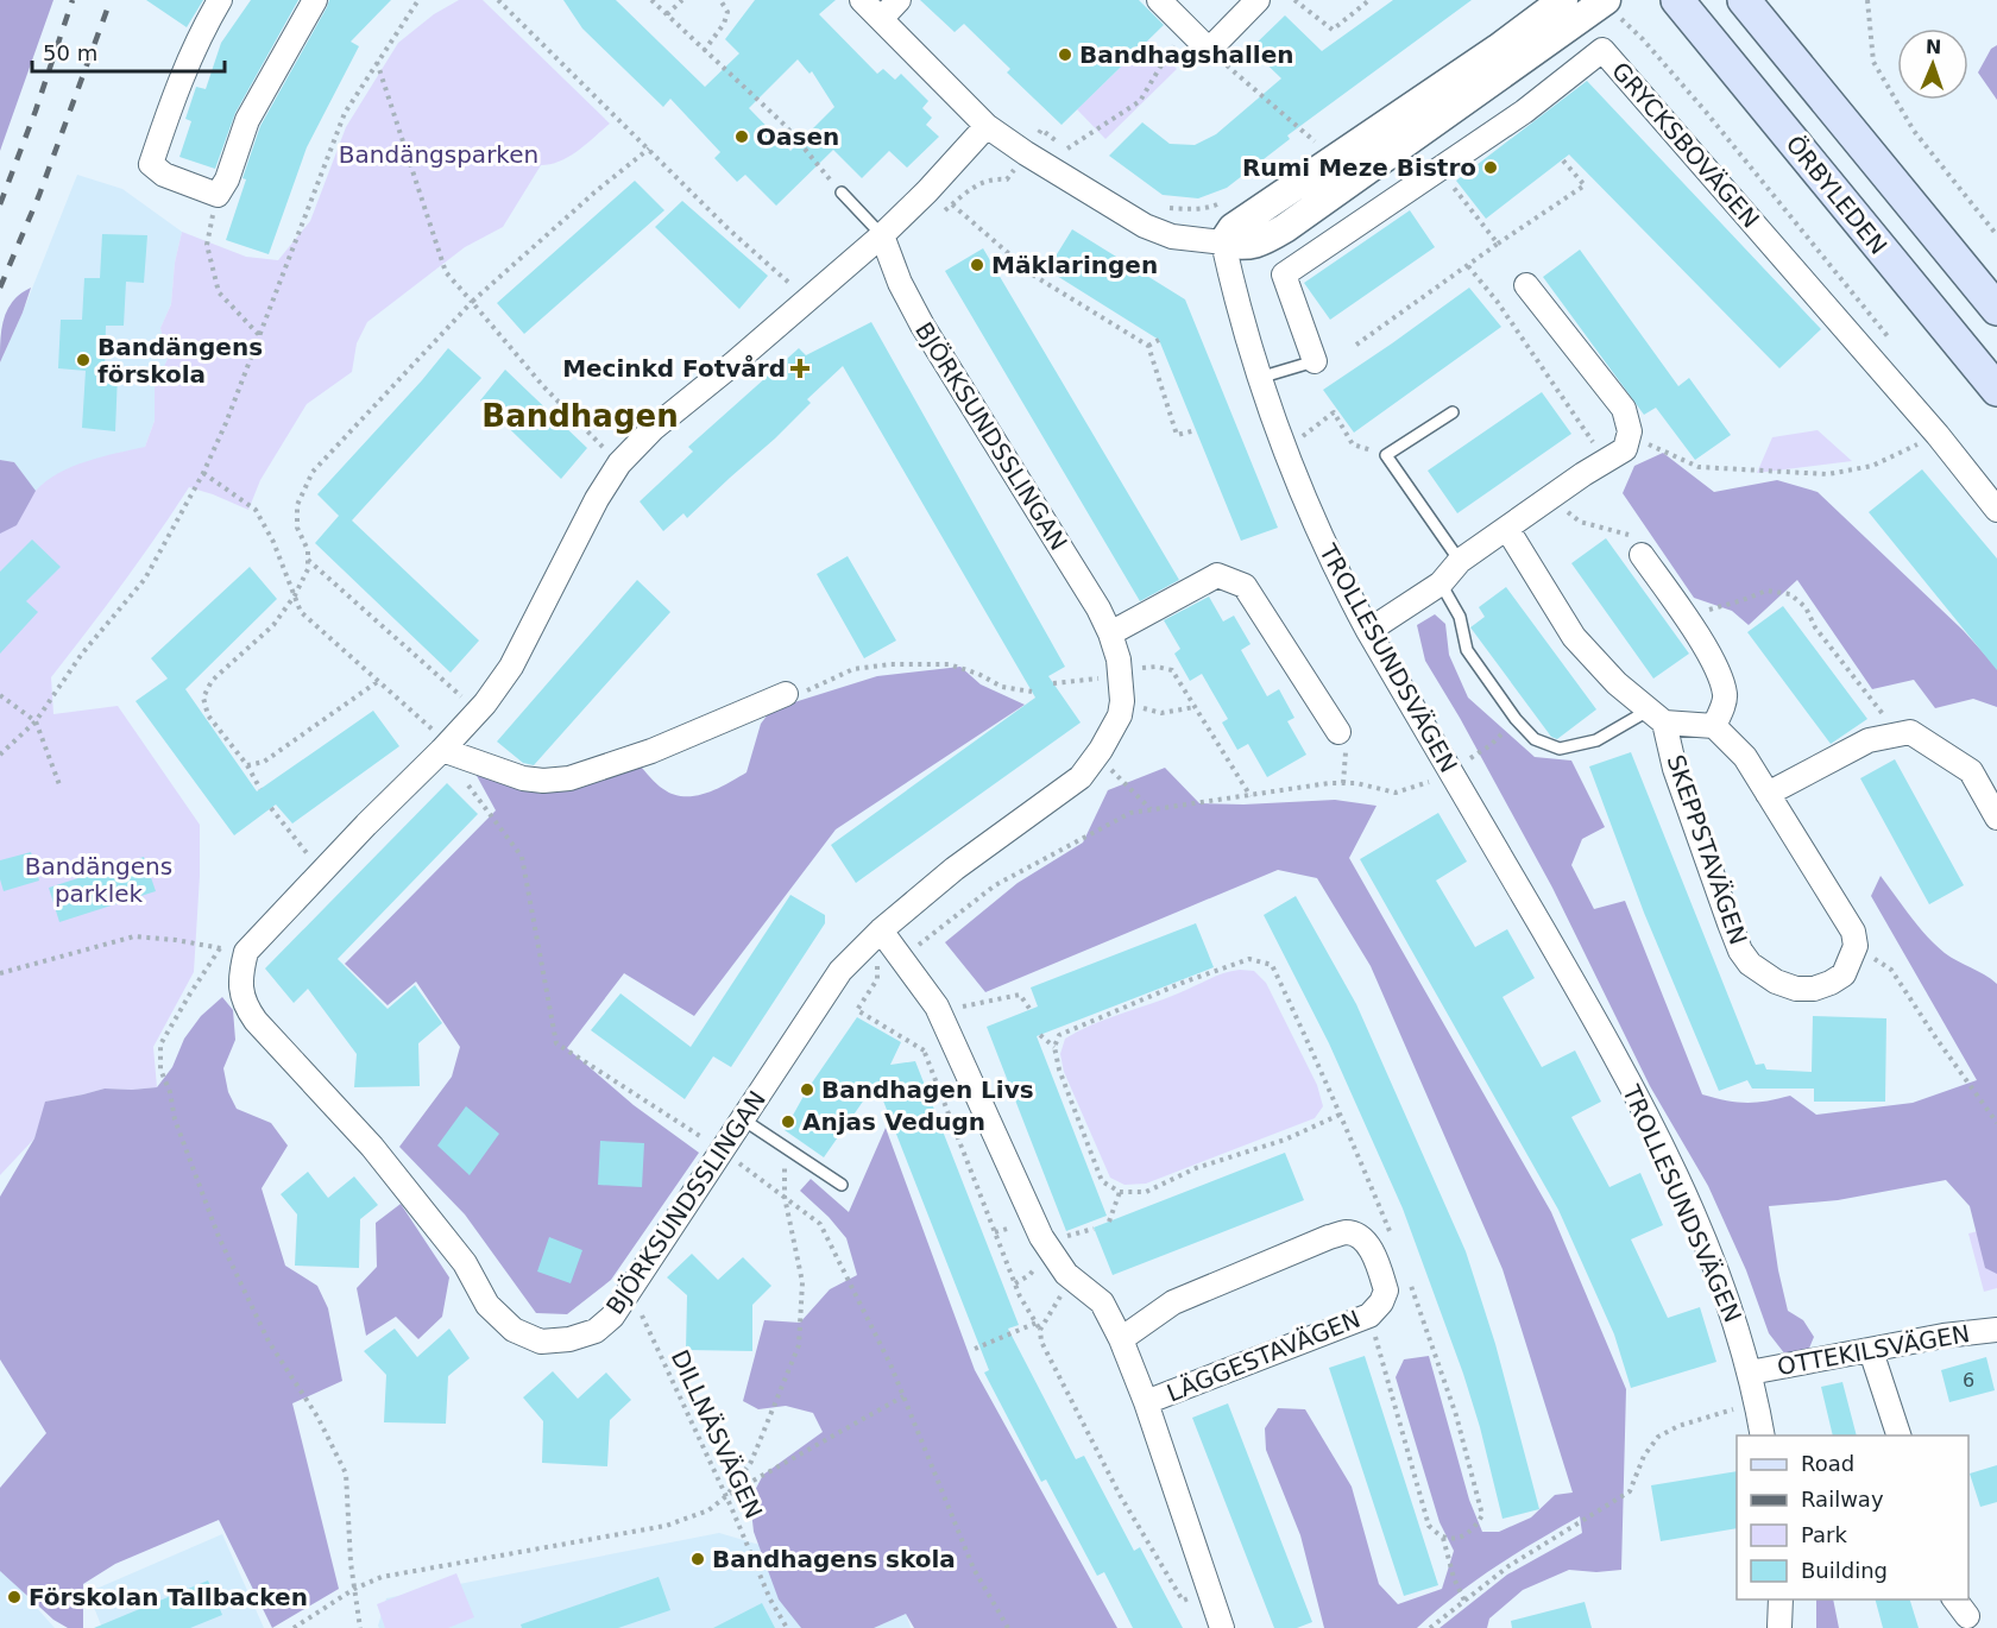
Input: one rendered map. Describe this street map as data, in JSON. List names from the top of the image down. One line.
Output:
{"streets":{"main road":["ÖRBYLEDEN"],"street":["GRYCKSBOVÄGEN","BJÖRKSUNDSSLINGAN","TROLLESUNDSVÄGEN","SKEPPSTAVÄGEN","OTTEKILSVÄGEN","LÄGGESTAVÄGEN"],"path":["DILLNÄSVÄGEN"]},"crossings":[["BJÖRKSUNDSSLINGAN","LÄGGESTAVÄGEN"],["BJÖRKSUNDSSLINGAN","DILLNÄSVÄGEN"],["TROLLESUNDSVÄGEN","OTTEKILSVÄGEN"]],"districts":["Bandhagen"],"parks":["Bandängsparken","Bandängens parklek"],"places":{"other":["Bandhagshallen","Oasen","Rumi Meze Bistro","Mäklaringen","Bandängens förskola","Bandhagen Livs","Anjas Vedugn","Bandhagens skola","Förskolan Tallbacken"],"health":["Mecinkd Fotvård"]},"house_numbers":["6"],"legend":["Road","Railway","Park","Building"],"scale_bar":"50 m","north":"top"}
